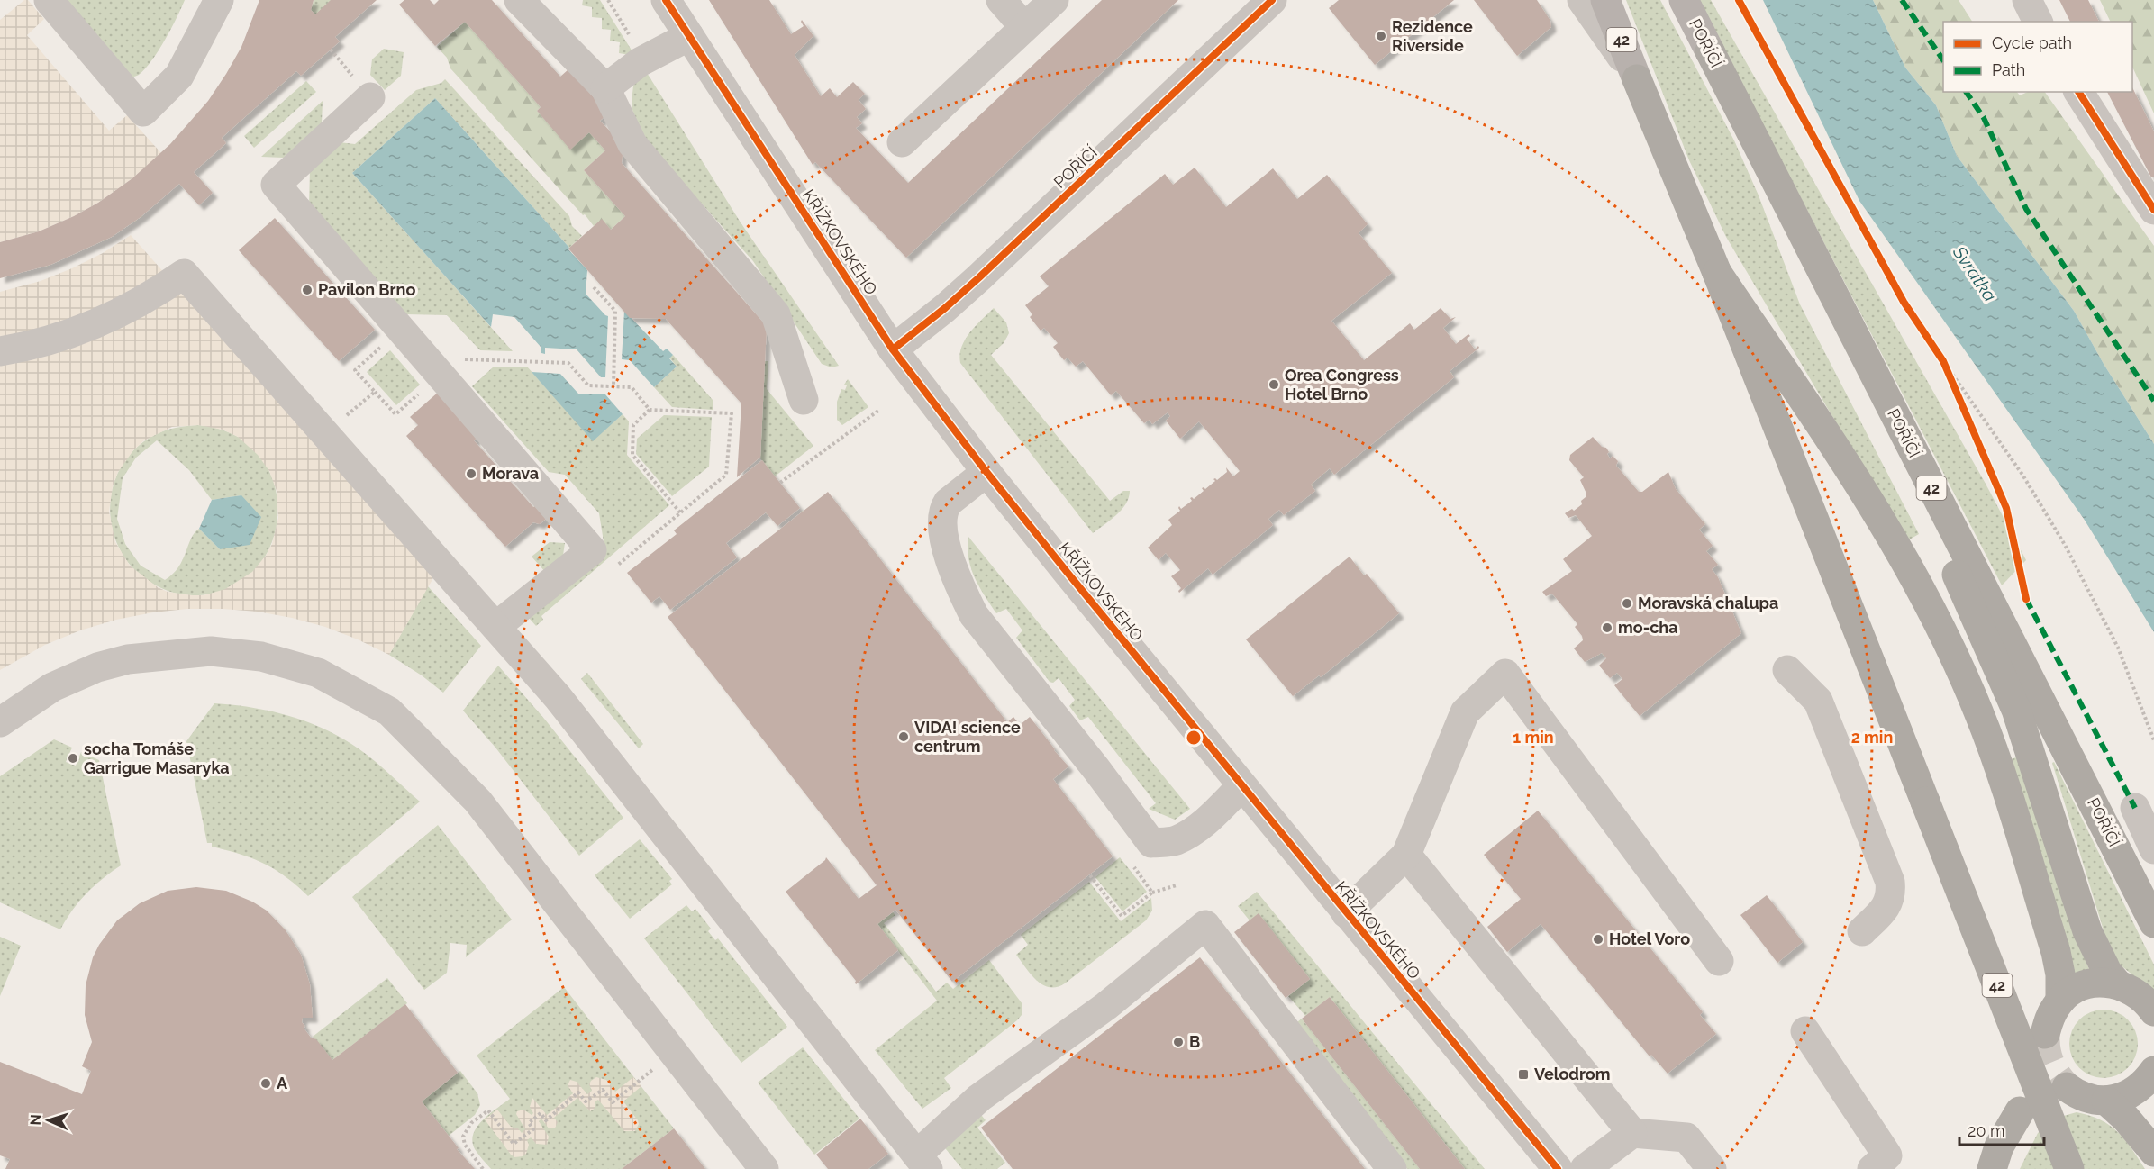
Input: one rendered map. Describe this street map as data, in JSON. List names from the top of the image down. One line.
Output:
{"streets":{"highway":["42","POŘÍČÍ"],"street":["KŘÍŽKOVSKÉHO"]},"crossings":[["42","POŘÍČÍ"],["POŘÍČÍ","KŘÍŽKOVSKÉHO"]],"water":["Svratka"],"places":{"other":["Rezidence Riverside","Pavilon Brno","Orea Congress Hotel Brno","Morava","Moravská chalupa","mo-cha","VIDA! science centrum","socha Tomáše Garrigue Masaryka","Hotel Voro","B","A"],"transit":["Velodrom"]},"legend":["Cycle path","Path"],"scale_bar":"20 m","north":"left","rings":["1 min","2 min"]}
